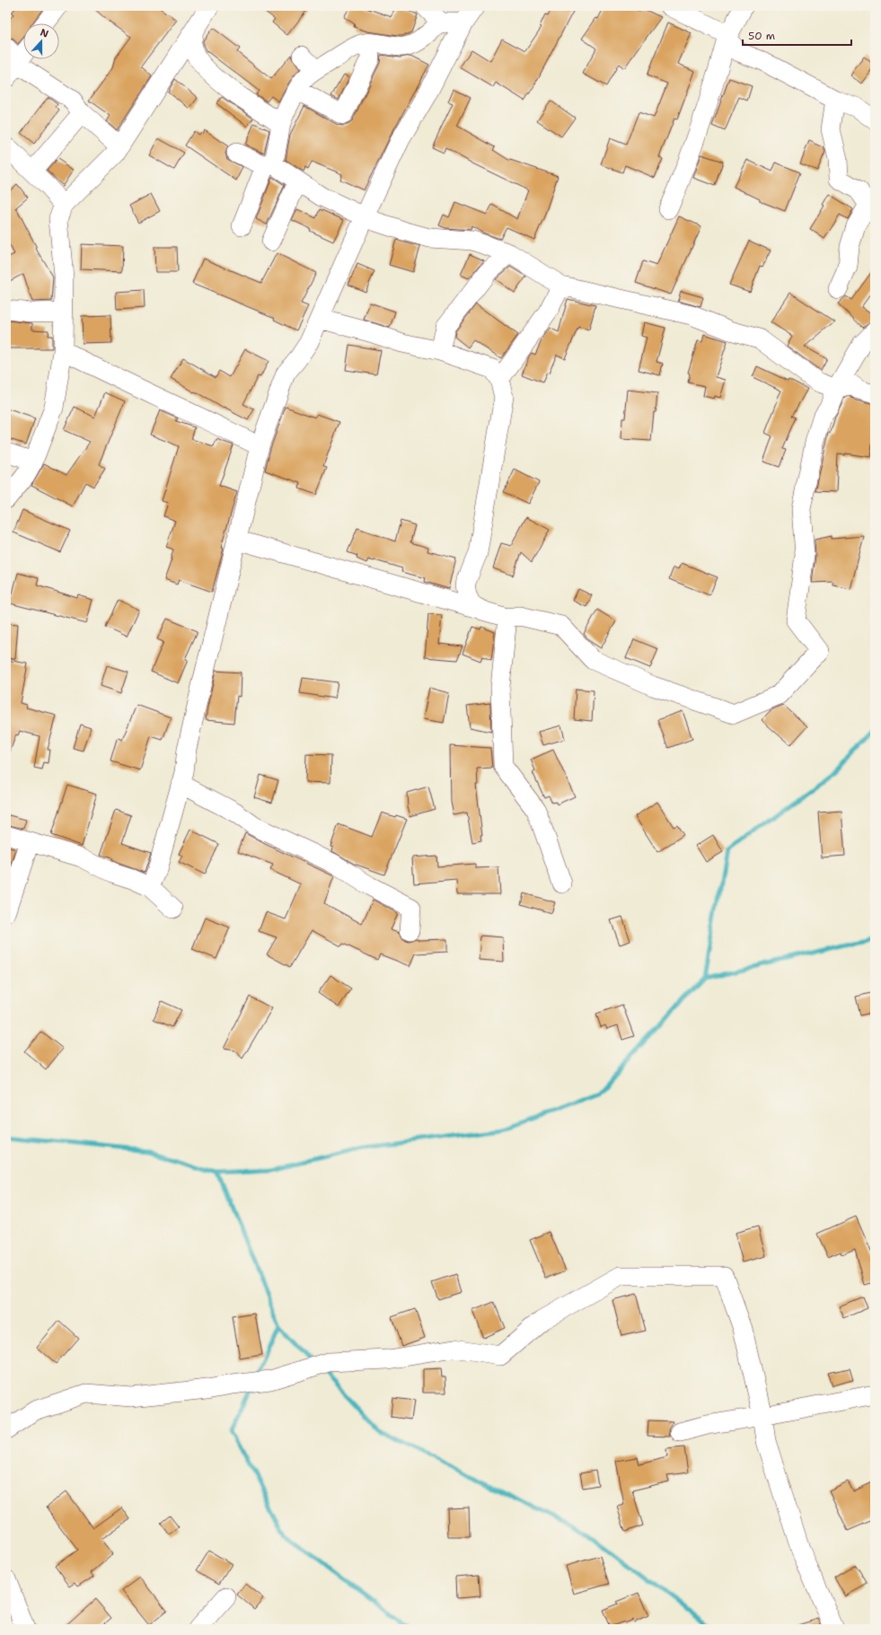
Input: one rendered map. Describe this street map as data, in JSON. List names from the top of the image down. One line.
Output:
{"scale_bar":"50 m","north":"top"}
